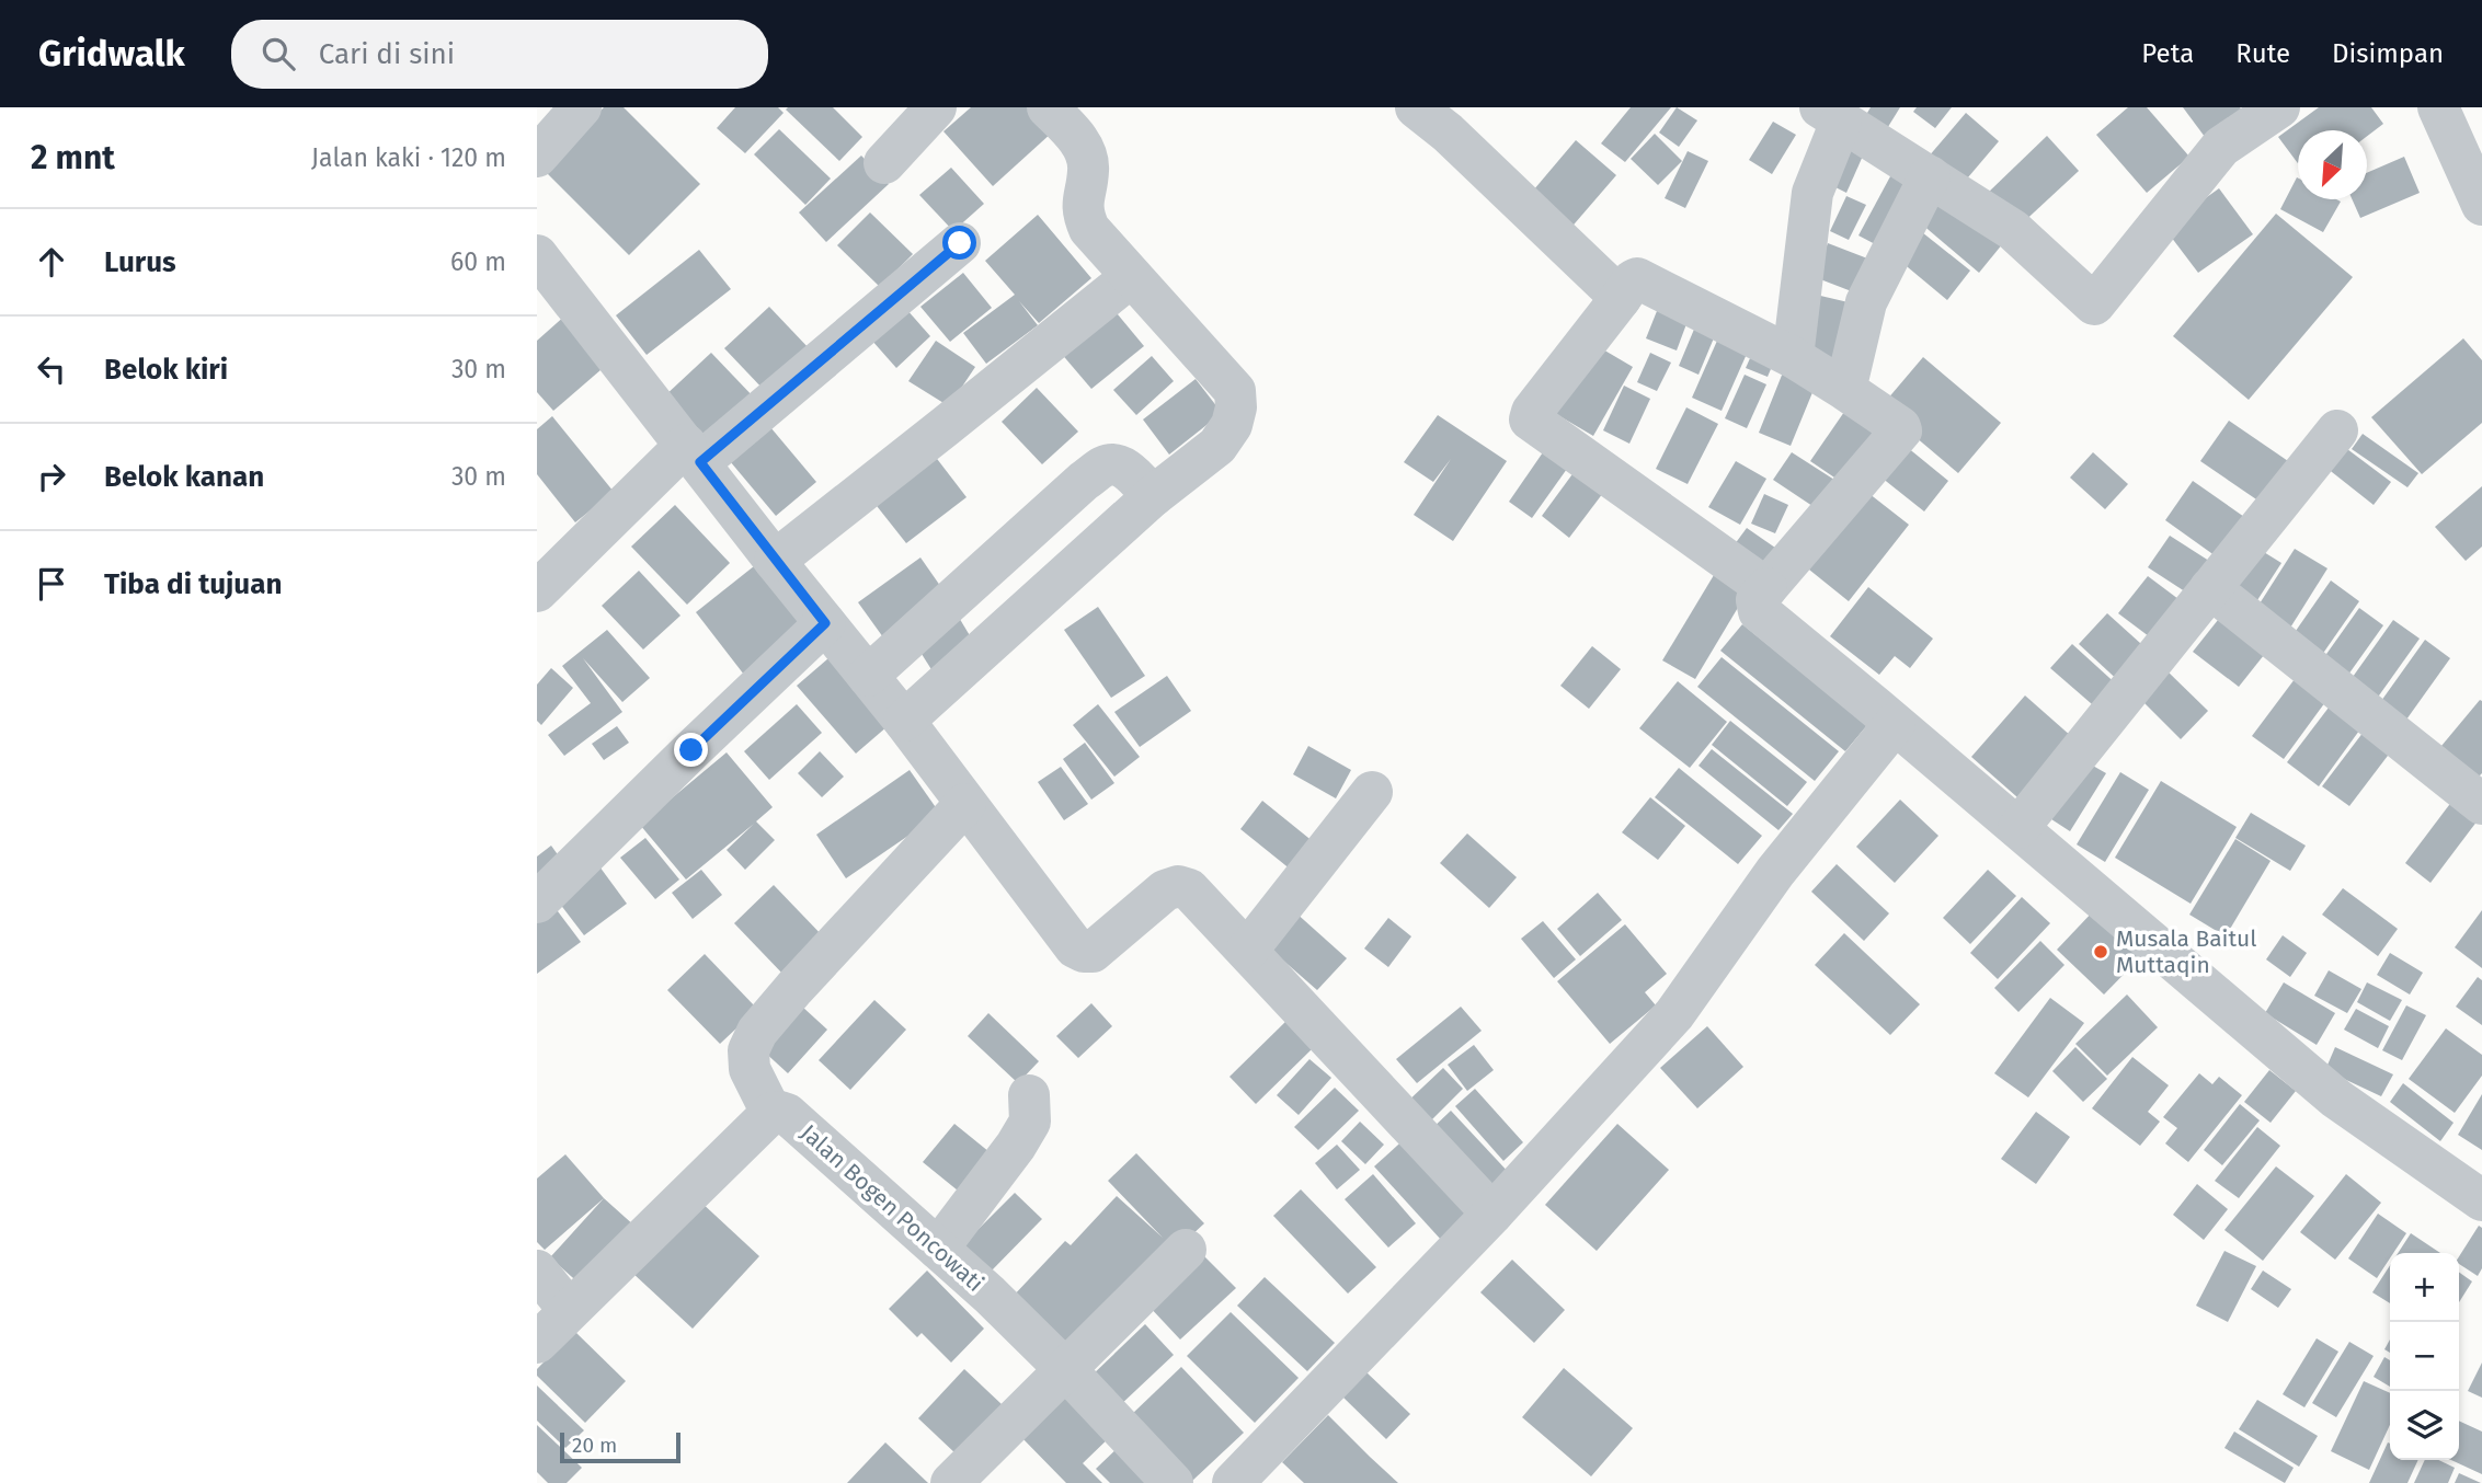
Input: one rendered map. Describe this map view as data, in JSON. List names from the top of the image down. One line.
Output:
{"streets":{"street":["Jalan Bogen Poncowati"]},"places":["Musala Baitul Muttaqin"],"scale_bar":"20 m","north":"bottom left","page":{"header":"Gridwalk","search":"Cari di sini","nav":["Peta","Rute","Disimpan"],"heading":["2 mnt","Jalan kaki · 120 m"],"list":[["Lurus","60 m"],["Belok kiri","30 m"],["Belok kanan","30 m"],"Tiba di tujuan"],"map_buttons":["+","−"],"scale":"20 m"}}
